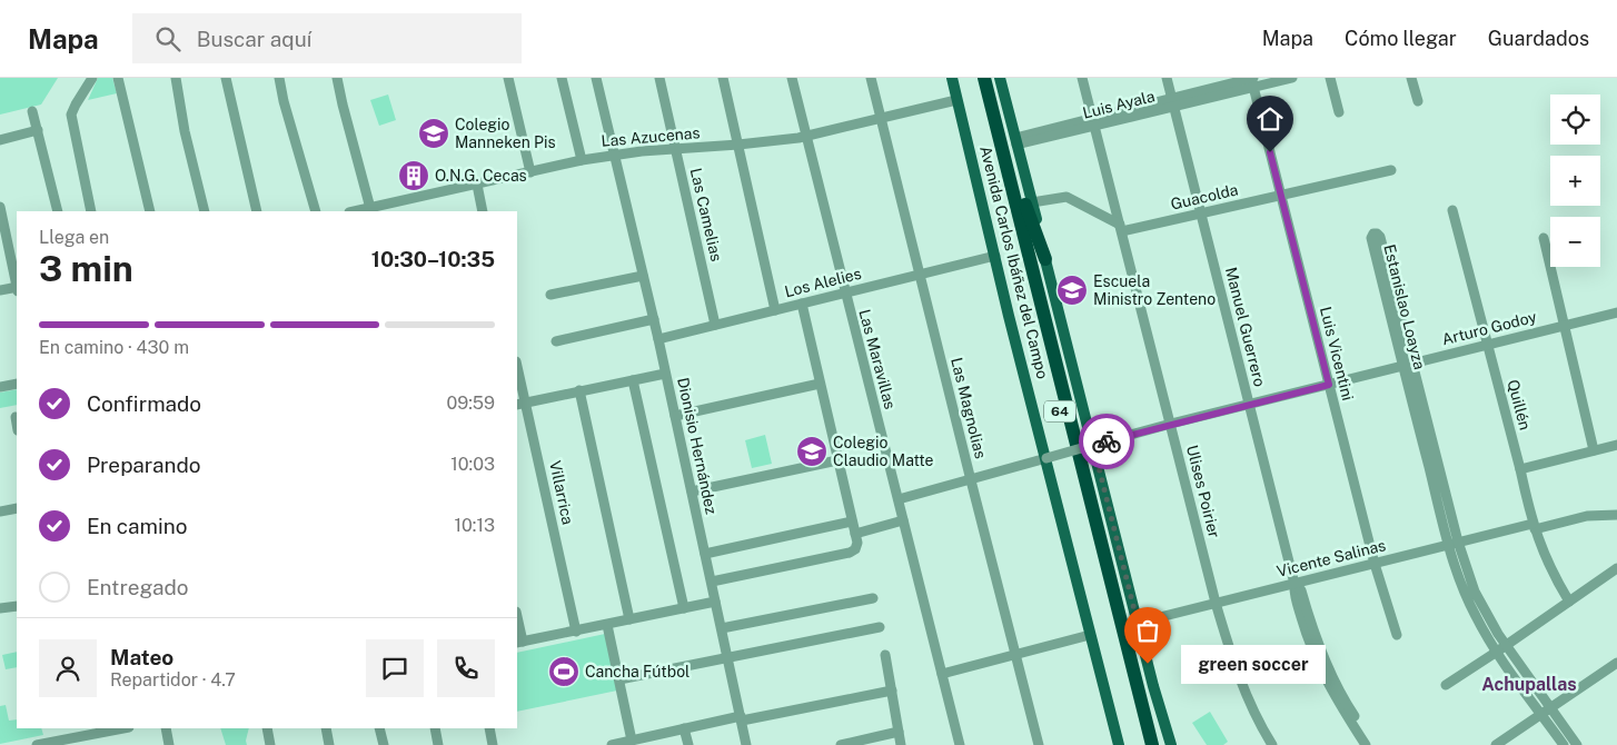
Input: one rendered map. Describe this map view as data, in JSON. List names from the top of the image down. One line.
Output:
{"streets":{"highway":["Avenida Carlos Ibáñez del Campo","64"],"street":["Luis Ayala","Las Azucenas","Guacolda","Las Camelias","Los Alelies","Estanislao Loayza","Manuel Guerrero","Arturo Godoy","Luis Vicentini","Las Maravillas","Quillén","Las Magnolias","Dionisio Hernández","Ulises Poirier","Villarrica","Vicente Salinas"]},"crossings":[["Luis Ayala","Avenida Carlos Ibáñez del Campo"],["Luis Ayala","Manuel Guerrero"],["Luis Ayala","Luis Vicentini"],["Luis Ayala","Ulises Poirier"],["Las Azucenas","Las Camelias"],["Las Azucenas","Avenida Carlos Ibáñez del Campo"],["Las Azucenas","Las Maravillas"],["Las Azucenas","Las Magnolias"],["Las Azucenas","Dionisio Hernández"],["Guacolda","Manuel Guerrero"],["Guacolda","Luis Vicentini"],["Guacolda","Ulises Poirier"],["Las Camelias","Los Alelies"],["Avenida Carlos Ibáñez del Campo","Los Alelies"],["Avenida Carlos Ibáñez del Campo","Arturo Godoy"],["Avenida Carlos Ibáñez del Campo","Vicente Salinas"],["Los Alelies","Las Maravillas"],["Los Alelies","Las Magnolias"],["Los Alelies","Dionisio Hernández"],["Estanislao Loayza","Arturo Godoy"],["Estanislao Loayza","Vicente Salinas"],["Manuel Guerrero","Arturo Godoy"],["Manuel Guerrero","Vicente Salinas"],["Arturo Godoy","Luis Vicentini"],["Arturo Godoy","Las Maravillas"],["Arturo Godoy","Quillén"],["Arturo Godoy","Las Magnolias"],["Arturo Godoy","Ulises Poirier"],["Luis Vicentini","Vicente Salinas"],["Quillén","Vicente Salinas"],["Ulises Poirier","Vicente Salinas"]],"districts":["Achupallas"],"places":{"school or university":["Colegio Manneken Pis","Escuela Ministro Zenteno","Colegio Claudio Matte"],"building":["O.N.G. Cecas"],"other":["green soccer"],"sports":["Cancha Fútbol"]},"page":{"header":"Mapa","search":"Buscar aquí","nav":["Mapa","Cómo llegar","Guardados"],"map_buttons":["+","−"],"heading":["3 min","Llega en","10:30–10:35"],"panel":["Mateo","Repartidor · 4.7"],"bar":"En camino · 430 m","list":[["Confirmado","09:59"],["Preparando","10:03"],["En camino","10:13"],"Entregado"],"bubble":"green soccer"}}
